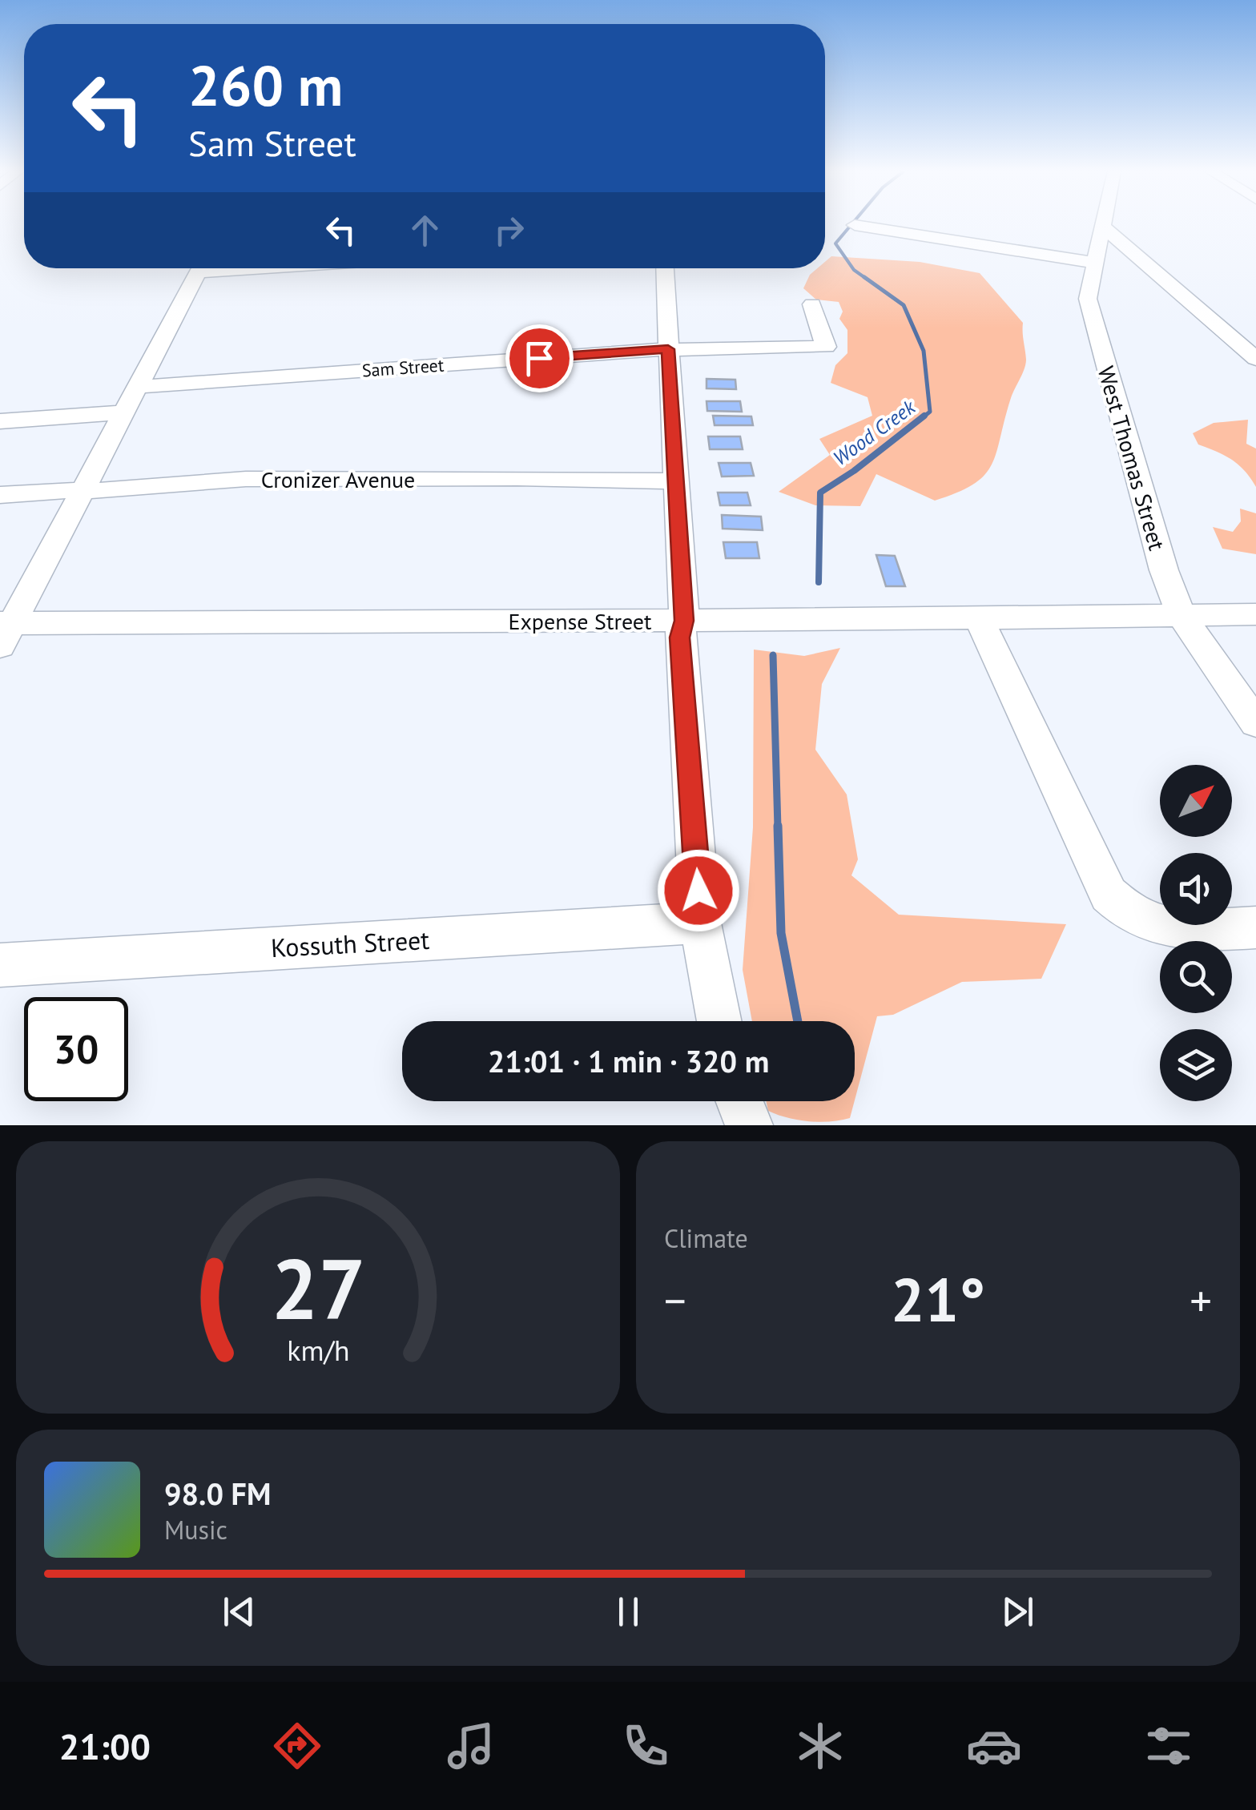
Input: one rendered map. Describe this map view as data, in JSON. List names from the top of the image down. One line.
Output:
{"streets":{"street":["Sam Street","West Thomas Street","Cronizer Avenue","Expense Street","Kossuth Street"]},"crossings":[["West Thomas Street","Expense Street"]],"water":["Wood Creek"],"north":"top right","page":{"turn":["260 m","Sam Street"],"limit":"30","trip":"21:01 · 1 min · 320 m","tile":"Climate","heat":["−","21°","+"],"song":["98.0 FM","Music"],"tabs":"21:00","gauge":["27","km/h"]}}
